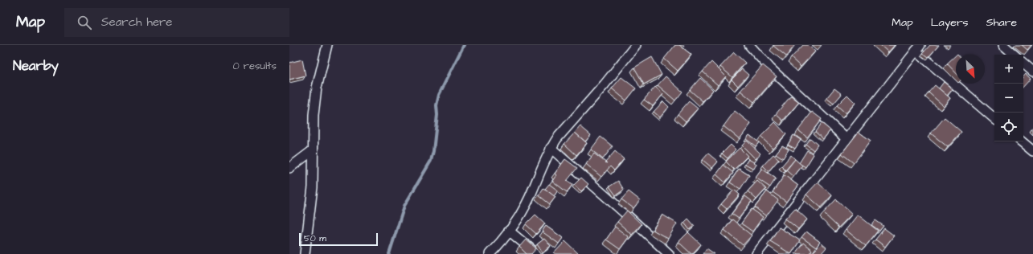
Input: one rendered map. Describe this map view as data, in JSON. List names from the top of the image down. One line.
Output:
{"scale_bar":"50 m","north":"bottom right","page":{"header":"Map","search":"Search here","nav":["Map","Layers","Share"],"heading":["Nearby","0 results"],"map_buttons":["+","−"],"scale":"50 m"}}
